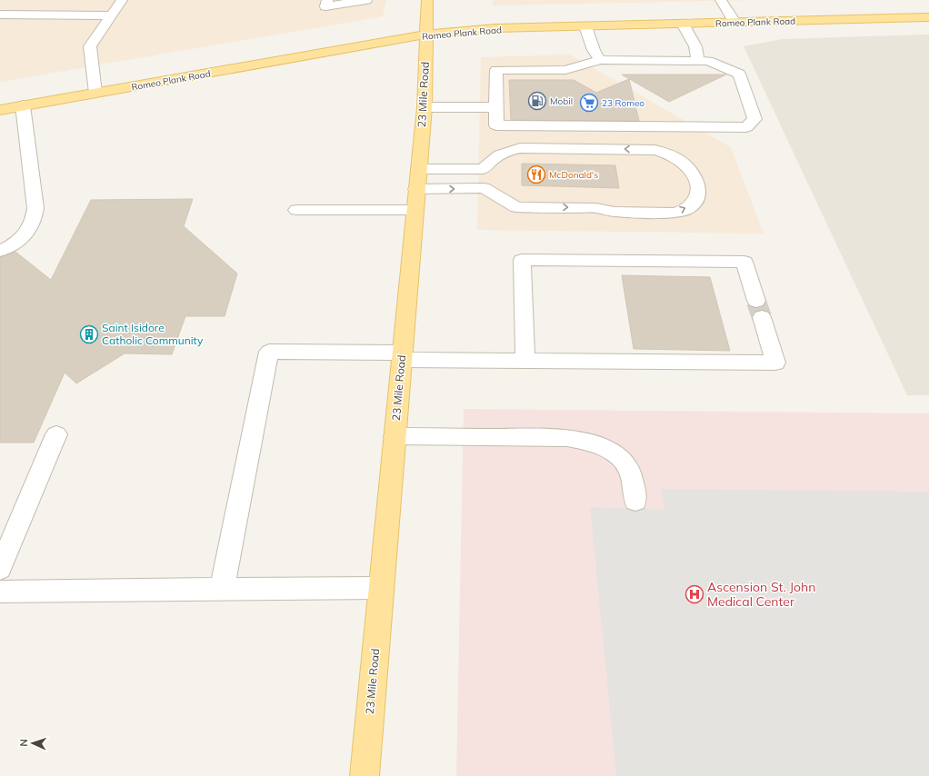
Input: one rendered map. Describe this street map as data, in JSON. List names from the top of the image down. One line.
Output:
{"streets":{"main road":["Romeo Plank Road","23 Mile Road"]},"crossings":[["Romeo Plank Road","23 Mile Road"]],"places":{"fuel station":["Mobil"],"supermarket":["23 Romeo"],"restaurant":["McDonald's"],"building":["Saint Isidore Catholic Community"],"hospital":["Ascension St. John Medical Center"]},"north":"left"}
